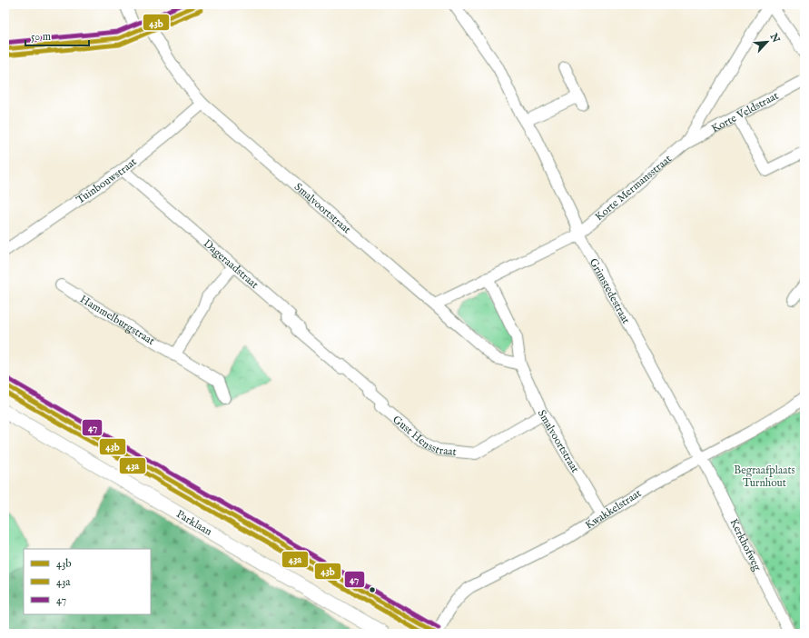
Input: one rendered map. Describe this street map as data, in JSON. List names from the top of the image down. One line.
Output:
{"streets":{"main road":["Parklaan"],"street":["Korte Veldstraat","Tuinbouwstraat","Korte Mermansstraat","Smalvoortstraat","Dageraadstraat","Grimstedestraat","Hammelburgstraat","Gust Hensstraat","Kwakkelstraat","Kerkhofweg"]},"crossings":[["Korte Veldstraat","Korte Mermansstraat"],["Tuinbouwstraat","Smalvoortstraat"],["Tuinbouwstraat","Dageraadstraat"],["Korte Mermansstraat","Smalvoortstraat"],["Korte Mermansstraat","Grimstedestraat"],["Smalvoortstraat","Gust Hensstraat"],["Smalvoortstraat","Kwakkelstraat"],["Dageraadstraat","Gust Hensstraat"],["Grimstedestraat","Kwakkelstraat"],["Grimstedestraat","Kerkhofweg"],["Kwakkelstraat","Kerkhofweg"]],"parks":["Begraafplaats Turnhout"],"lines":["transit line 43b","transit line 47","transit line 43a"],"legend":["43b","43a","47"],"scale_bar":"50 m","north":"top right"}
